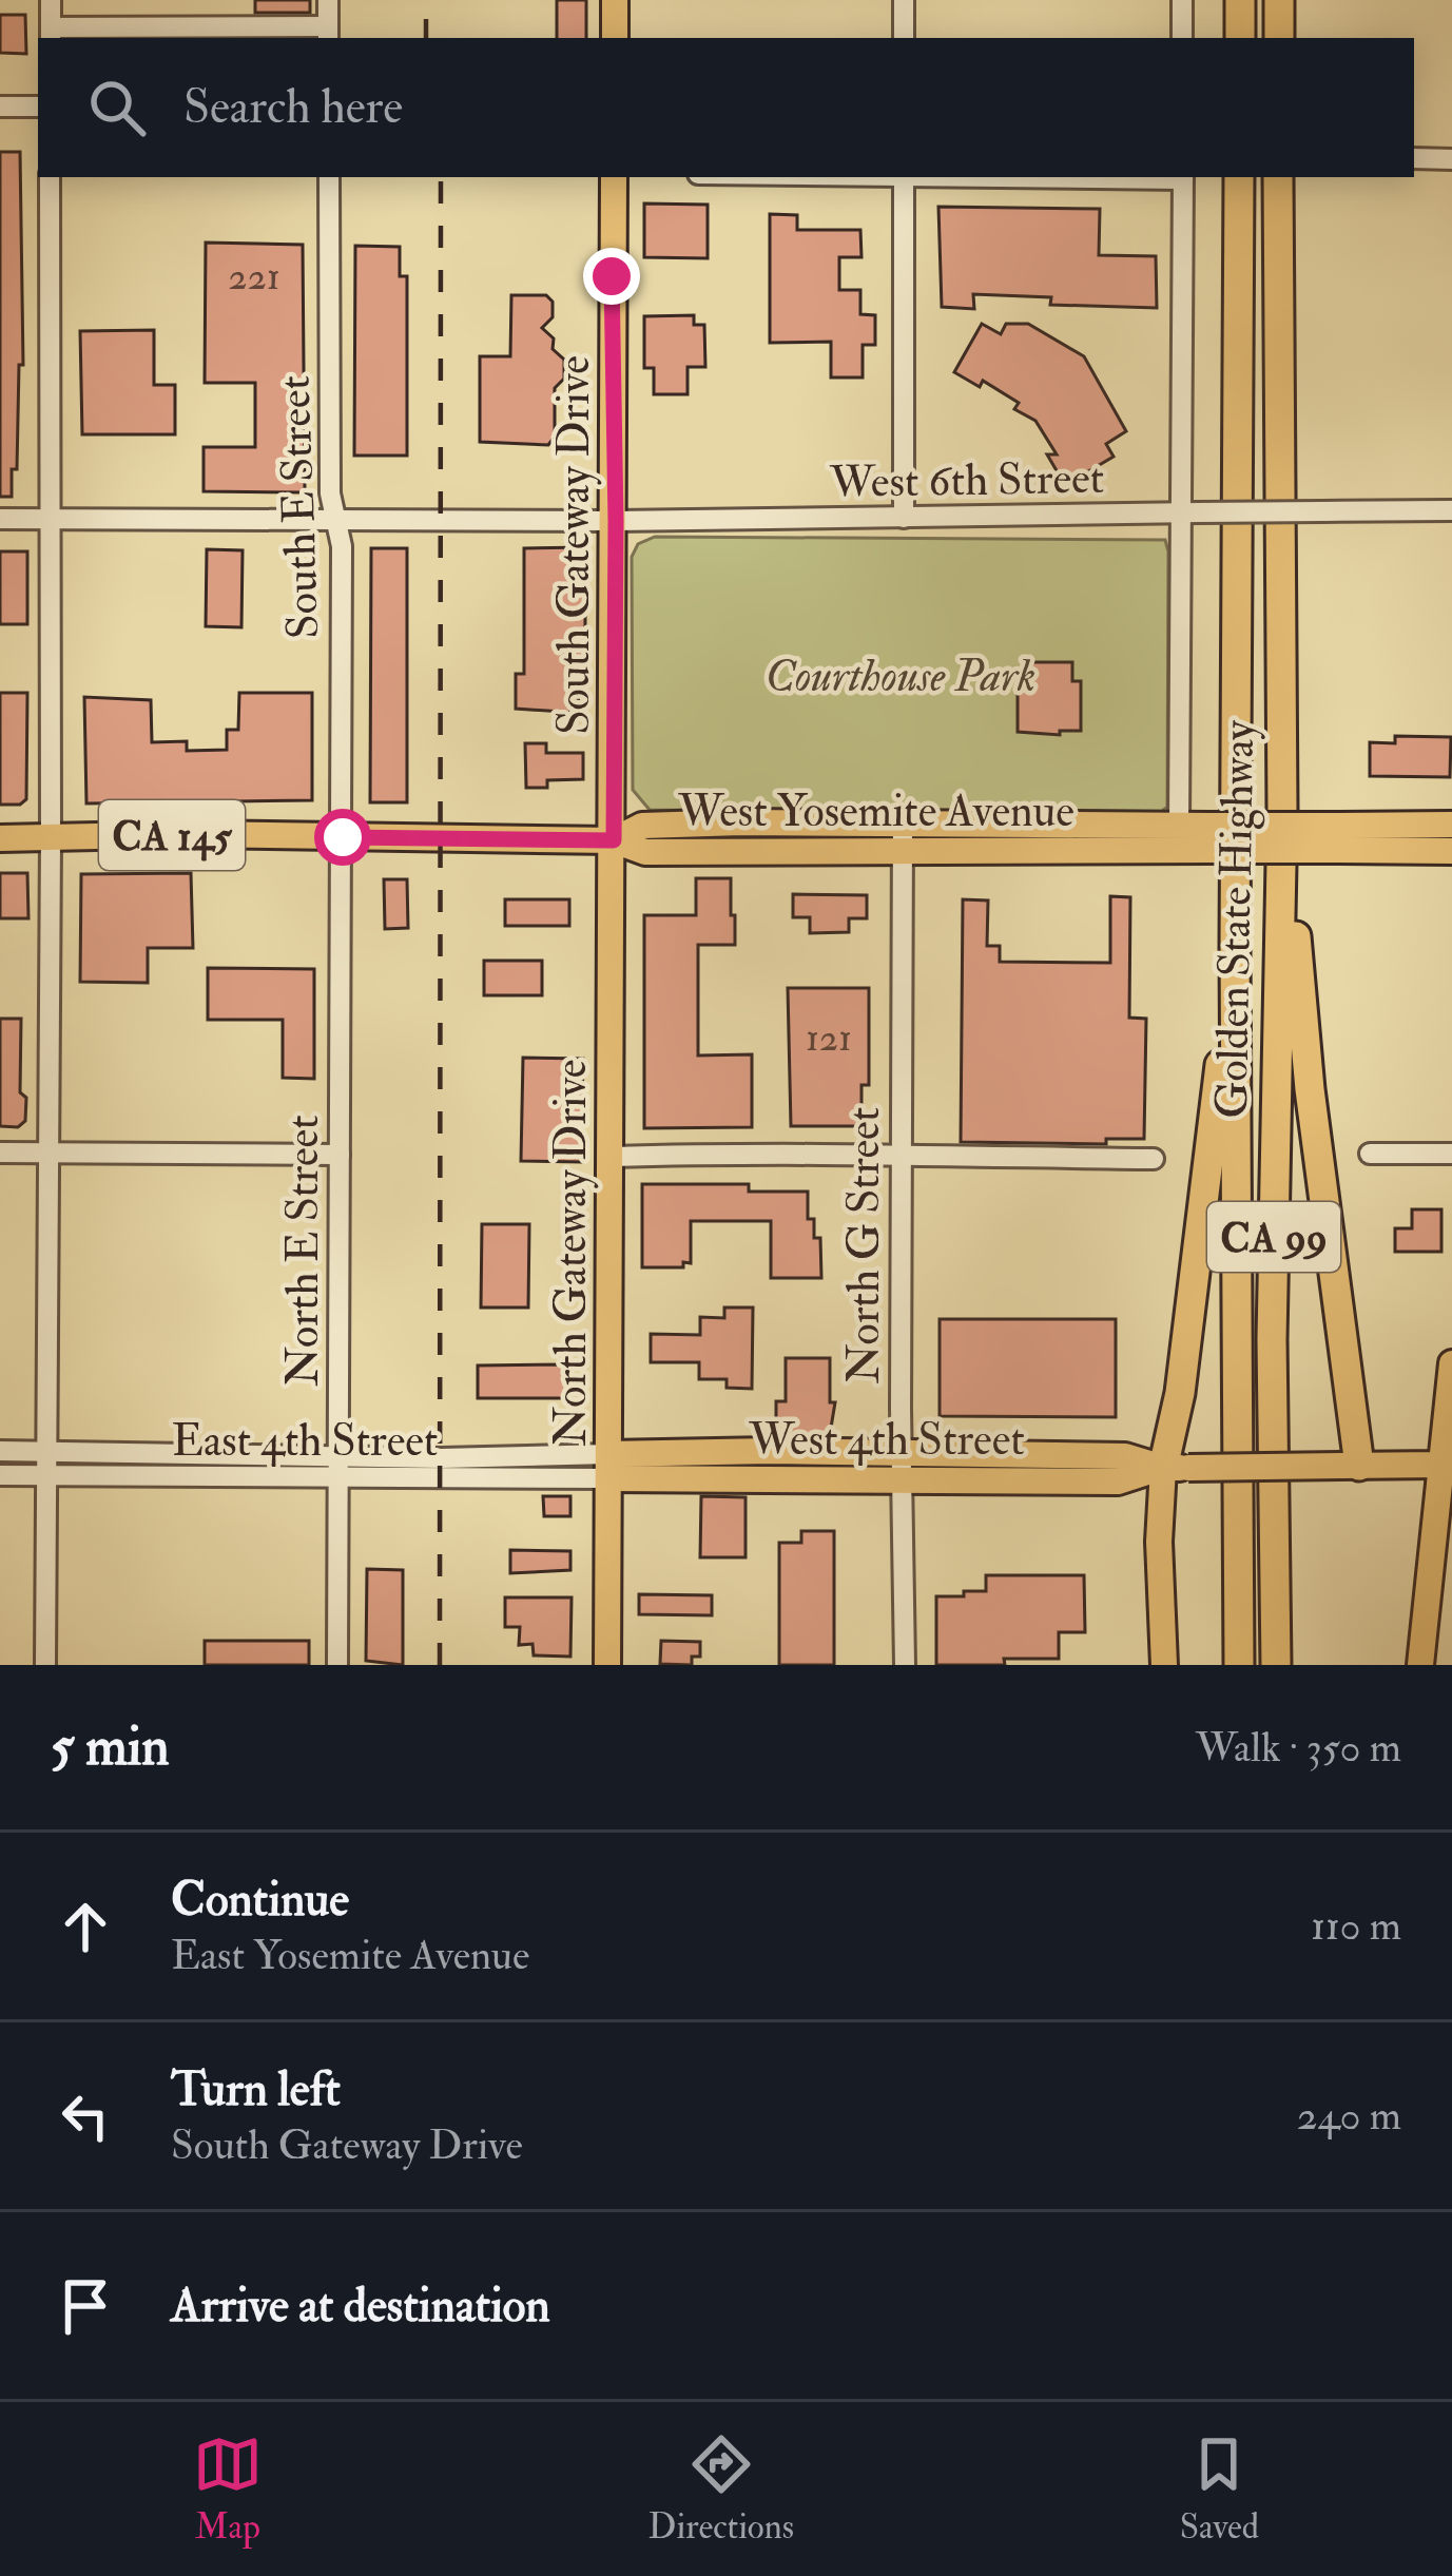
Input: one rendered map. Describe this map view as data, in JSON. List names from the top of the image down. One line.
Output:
{"streets":{"highway":["Golden State Highway","CA 99"],"main road":["South Gateway Drive","West Yosemite Avenue","CA 145","North Gateway Drive","West 4th Street"],"street":["West 6th Street","South E Street","North G Street","North E Street","East 4th Street"]},"crossings":[["West 6th Street","South E Street"],["West 6th Street","South Gateway Drive"],["South E Street","CA 145"],["South E Street","North E Street"],["South Gateway Drive","West Yosemite Avenue"],["South Gateway Drive","CA 145"],["South Gateway Drive","North Gateway Drive"],["West Yosemite Avenue","CA 145"],["West Yosemite Avenue","North G Street"],["West Yosemite Avenue","North Gateway Drive"],["CA 145","North E Street"],["CA 145","North Gateway Drive"],["North G Street","West 4th Street"],["North E Street","East 4th Street"],["North Gateway Drive","West 4th Street"],["North Gateway Drive","East 4th Street"],["West 4th Street","East 4th Street"]],"parks":["Courthouse Park"],"house_numbers":["221","121"],"page":{"search":"Search here","heading":["5 min","Walk · 350 m"],"list":[["Continue","East Yosemite Avenue","110 m"],["Turn left","South Gateway Drive","240 m"],"Arrive at destination"],"nav":["Map","Directions","Saved"]}}
